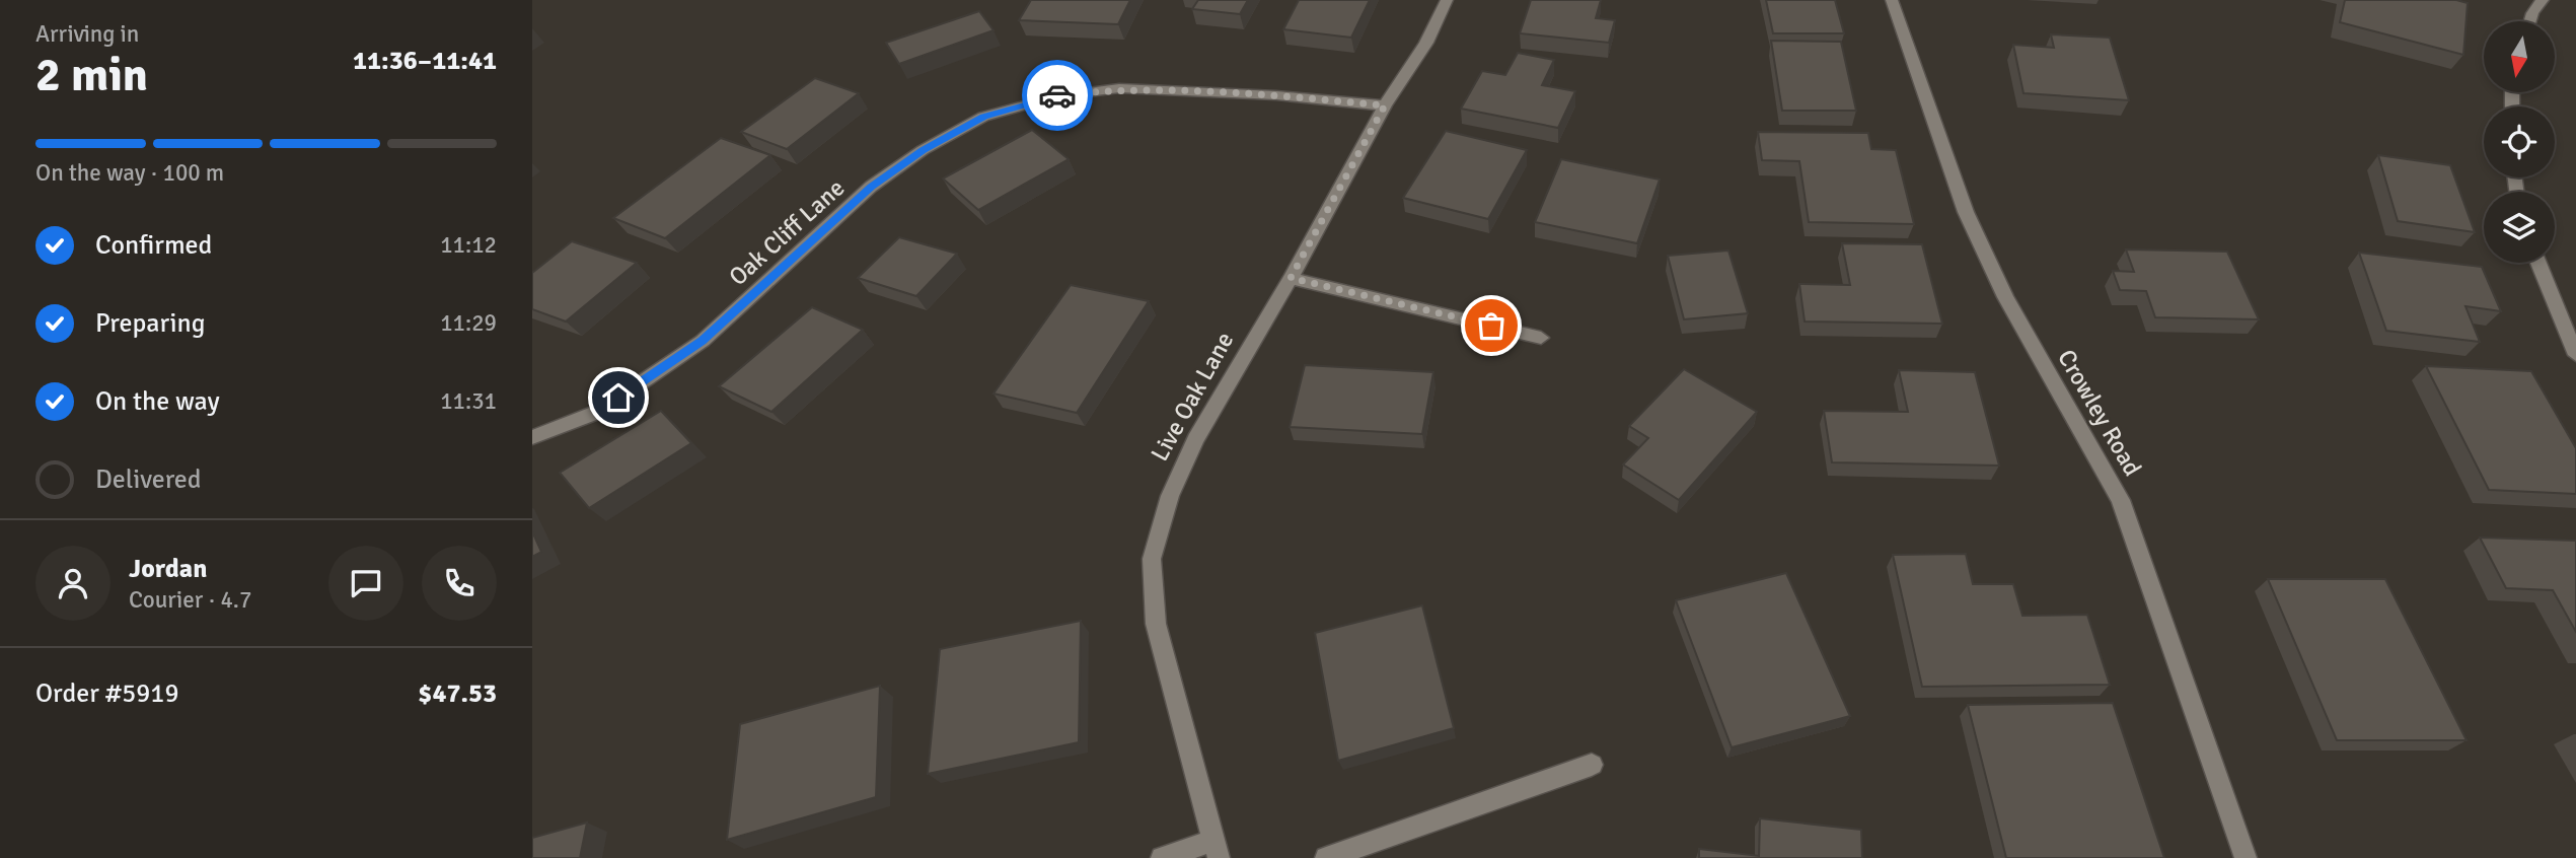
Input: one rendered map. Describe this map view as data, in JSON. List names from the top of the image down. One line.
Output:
{"streets":{"street":["Oak Cliff Lane","Live Oak Lane","Crowley Road"]},"crossings":[["Oak Cliff Lane","Live Oak Lane"]],"north":"bottom","page":{"heading":["2 min","Arriving in","11:36–11:41"],"panel":["Jordan","Courier · 4.7","Order #5919","$47.53"],"bar":"On the way · 100 m","list":[["Confirmed","11:12"],["Preparing","11:29"],["On the way","11:31"],"Delivered"]}}
